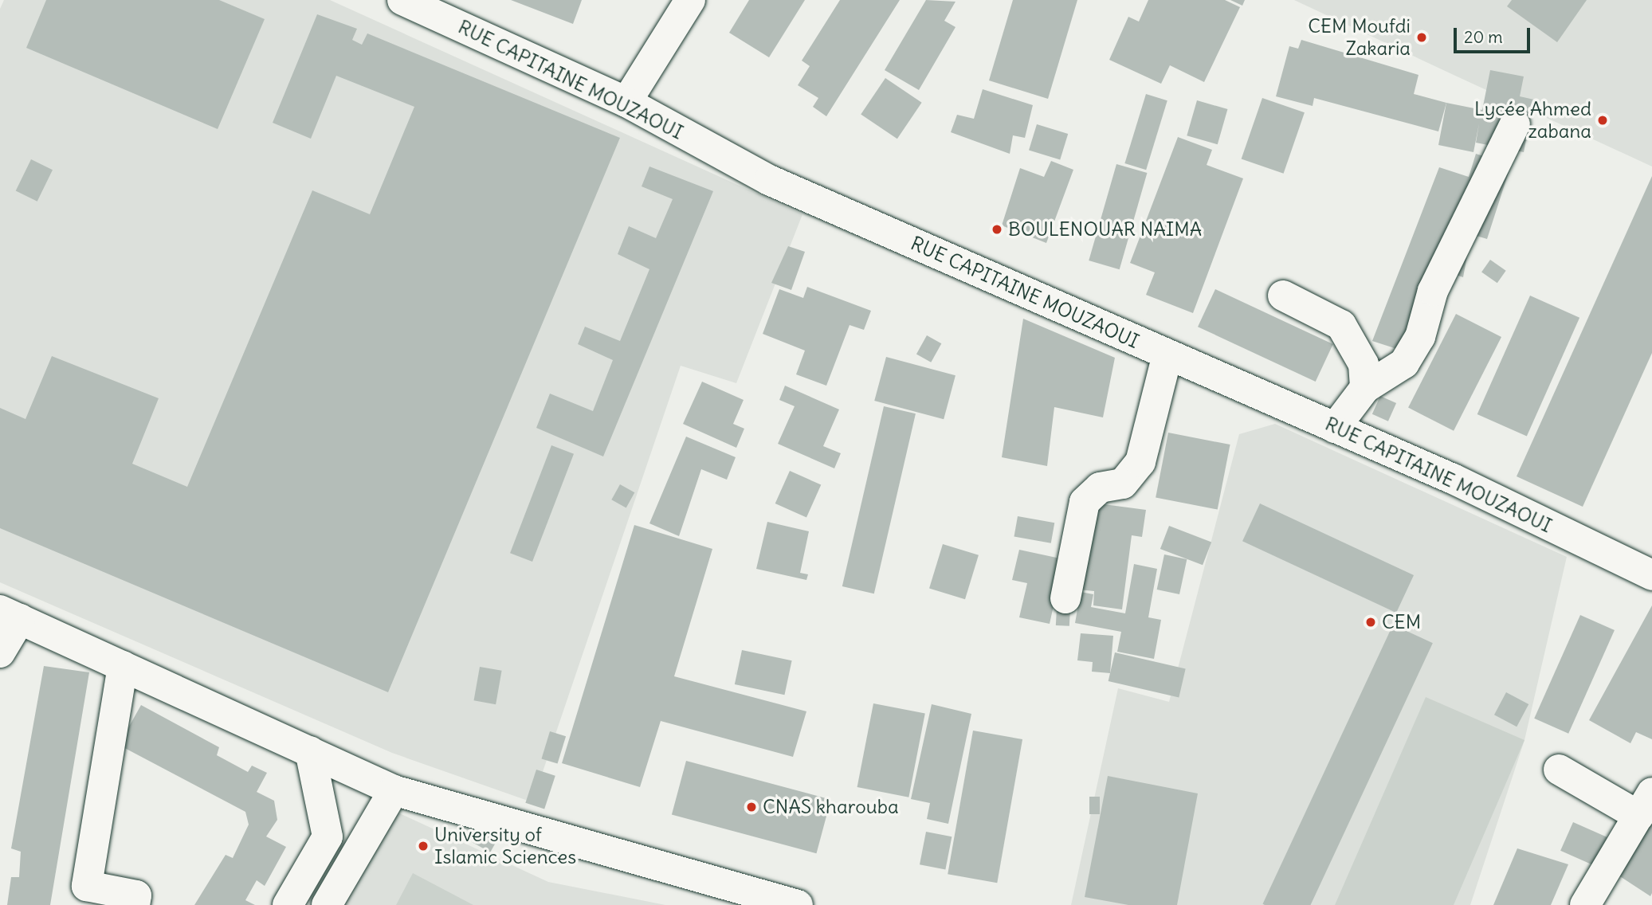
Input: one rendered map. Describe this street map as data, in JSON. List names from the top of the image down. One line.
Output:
{"streets":{"street":["RUE CAPITAINE MOUZAOUI"]},"places":["CEM Moufdi Zakaria","Lycée Ahmed zabana","BOULENOUAR NAIMA","CEM","CNAS kharouba","University of Islamic Sciences"],"scale_bar":"20 m"}
